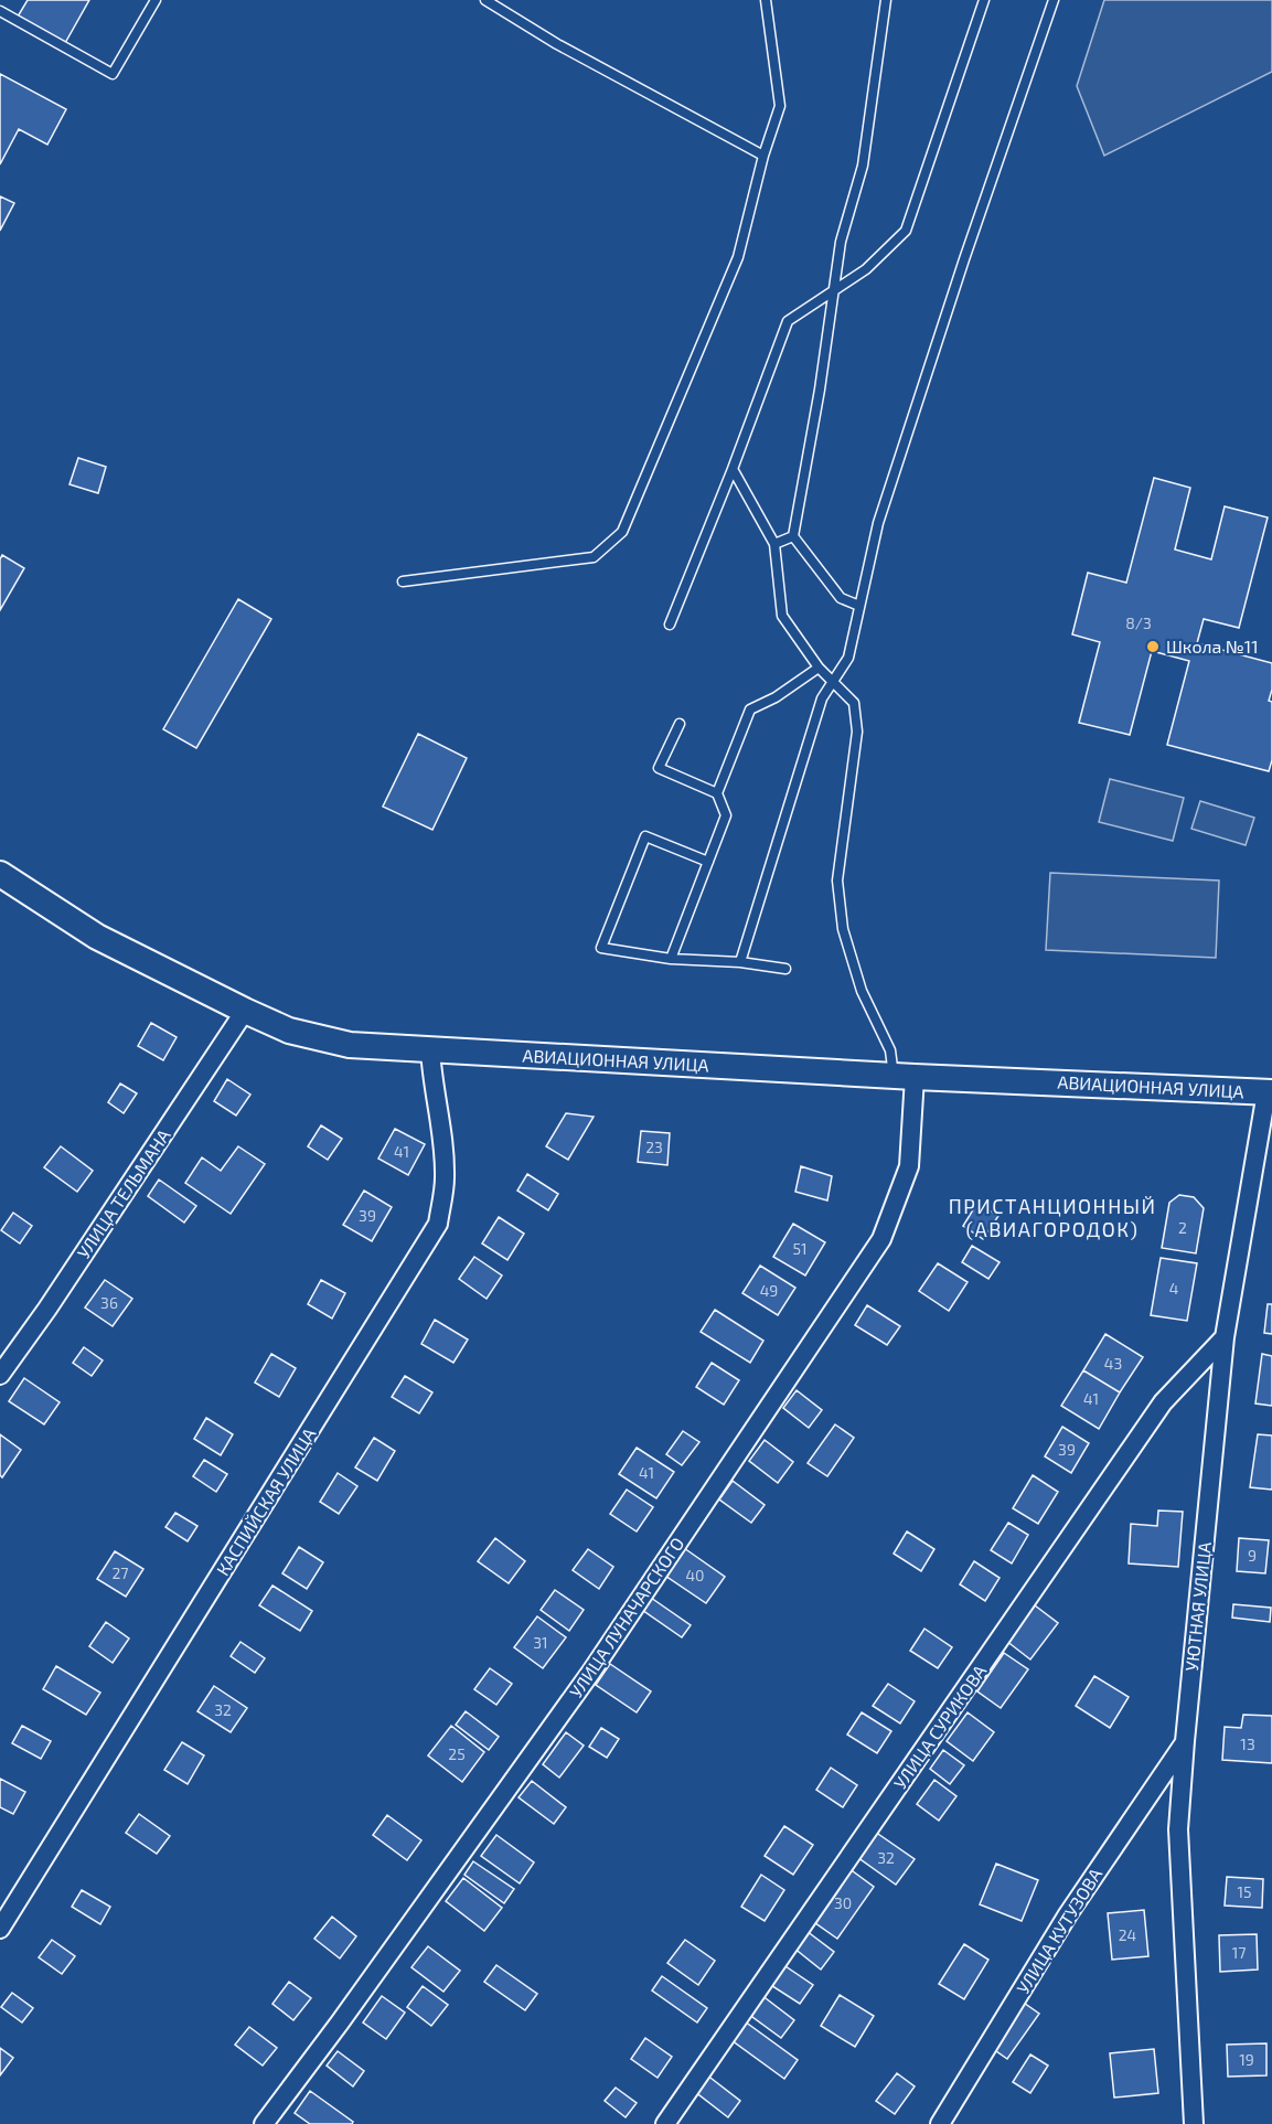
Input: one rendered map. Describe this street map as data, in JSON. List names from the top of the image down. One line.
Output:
{"streets":{"street":["АВИАЦИОННАЯ УЛИЦА","УЛИЦА ТЕЛЬМАНА","КАСПИЙСКАЯ УЛИЦА","УЮТНАЯ УЛИЦА","УЛИЦА ЛУНАЧАРСКОГО","УЛИЦА СУРИКОВА","УЛИЦА КУТУЗОВА"]},"crossings":[["АВИАЦИОННАЯ УЛИЦА","УЛИЦА ТЕЛЬМАНА"],["АВИАЦИОННАЯ УЛИЦА","КАСПИЙСКАЯ УЛИЦА"],["АВИАЦИОННАЯ УЛИЦА","УЮТНАЯ УЛИЦА"],["АВИАЦИОННАЯ УЛИЦА","УЛИЦА ЛУНАЧАРСКОГО"],["УЮТНАЯ УЛИЦА","УЛИЦА СУРИКОВА"],["УЮТНАЯ УЛИЦА","УЛИЦА КУТУЗОВА"]],"districts":["ПРИСТАНЦИОННЫЙ (АВИАГОРОДОК)"],"places":["Школа №11"],"house_numbers":["8/3","23","41","39","2","51","4","49","36","43","41","39","41","9","27","40","31","32","13","25","32","15","30","24","17","19"]}
